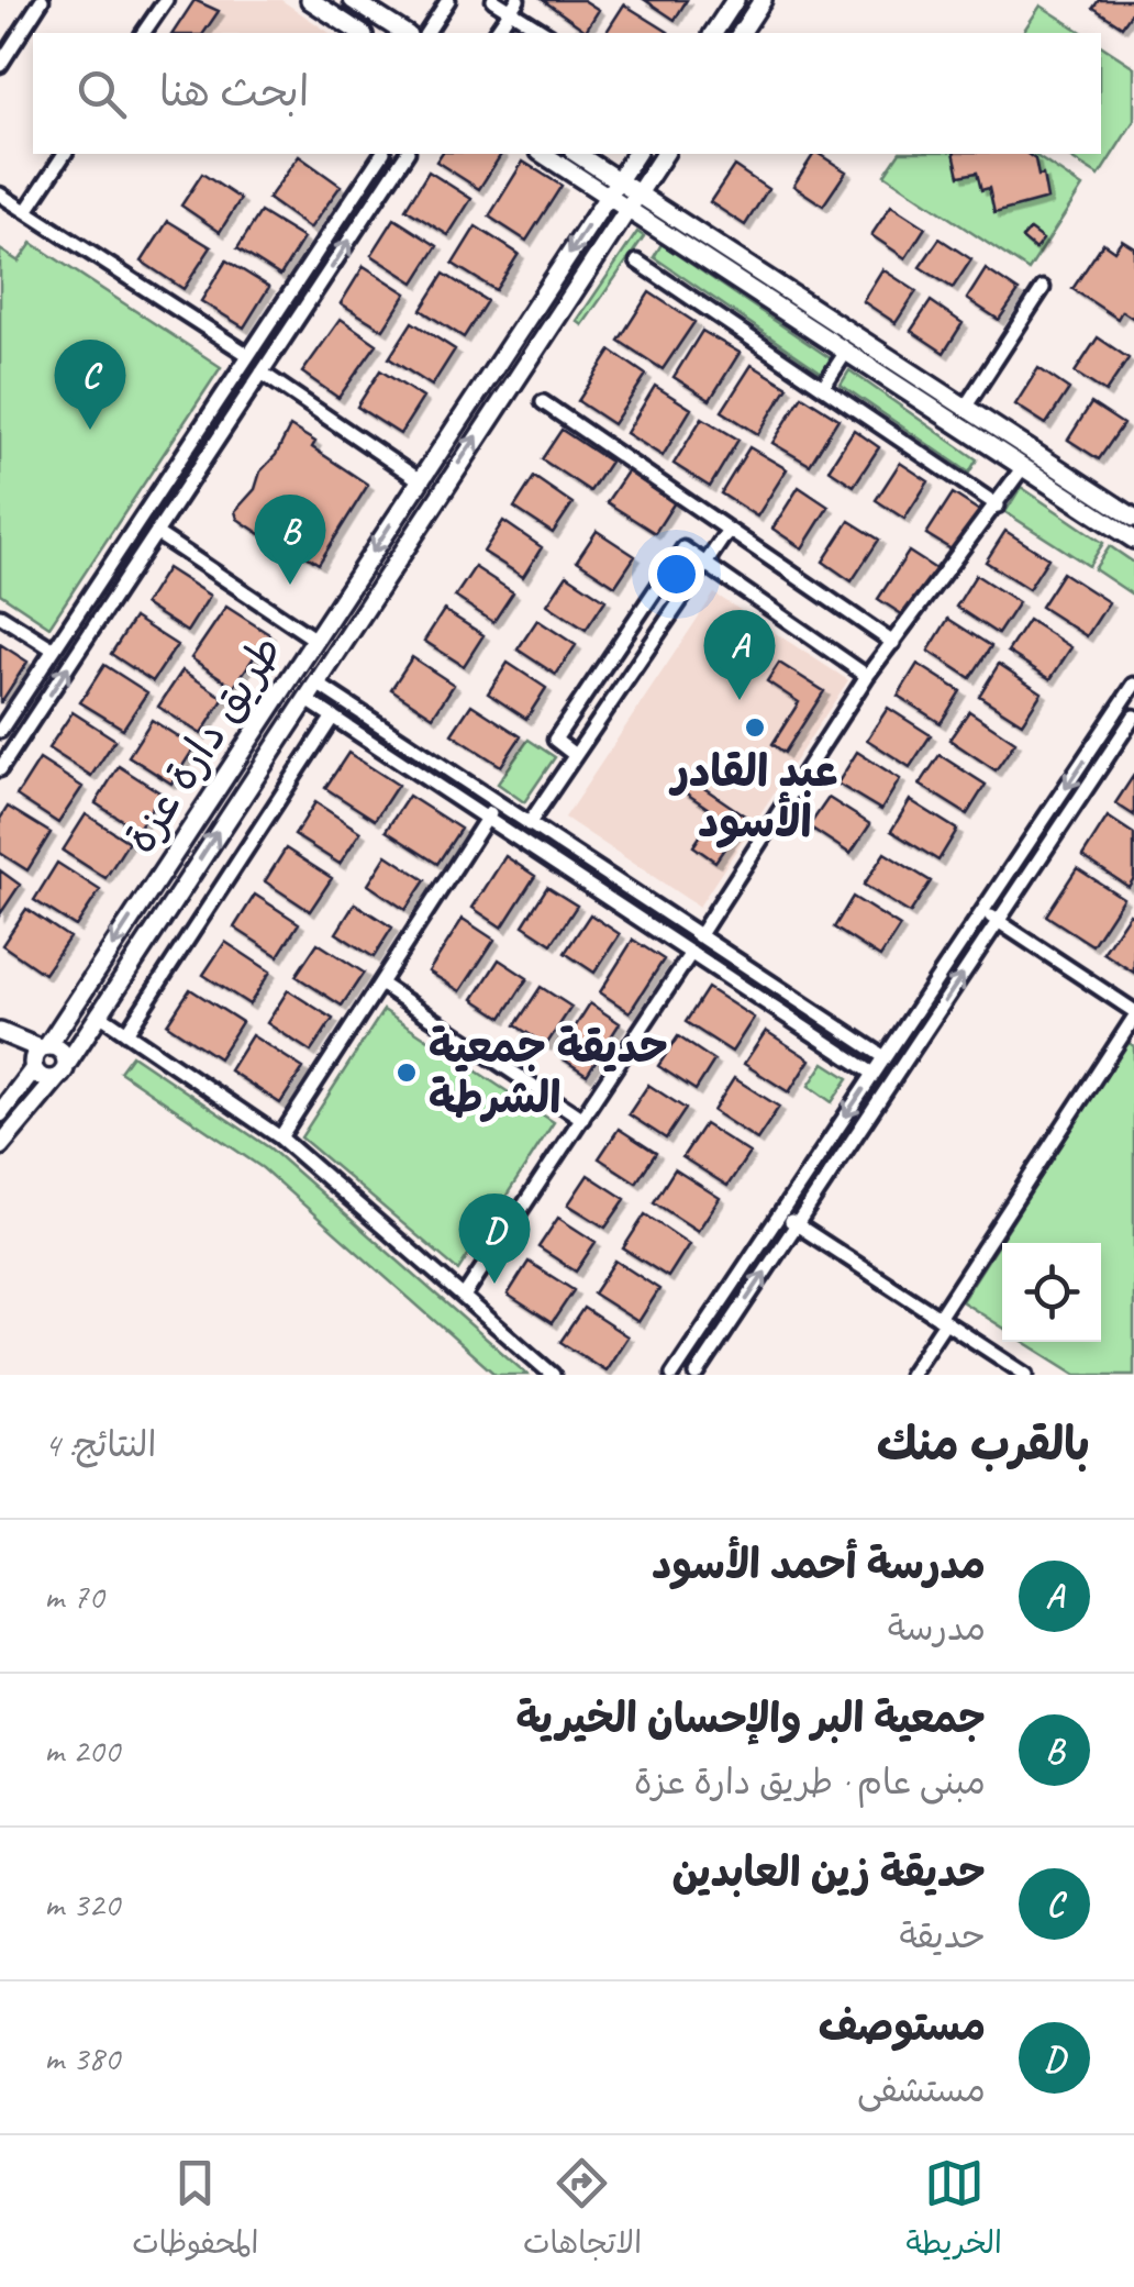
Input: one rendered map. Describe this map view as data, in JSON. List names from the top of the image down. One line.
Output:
{"streets":{"main road":["طريق دارة عزة"]},"places":["عبد القادر الأسود","حديقة جمعية الشرطة"],"page":{"search":"ابحث هنا","pins":["C","B","A","D"],"heading":["بالقرب منك","النتائج: 4"],"list":[{"mark":"A","name":"مدرسة أحمد الأسود","note":"مدرسة","value":"70 m"},{"mark":"B","name":"جمعية البر والإحسان الخيرية","note":"مبنى عام · طريق دارة عزة","value":"200 m"},{"mark":"C","name":"حديقة زين العابدين","note":"حديقة","value":"320 m"},{"mark":"D","name":"مستوصف","note":"مستشفى","value":"380 m"}],"nav":["الخريطة","الاتجاهات","المحفوظات"]}}
